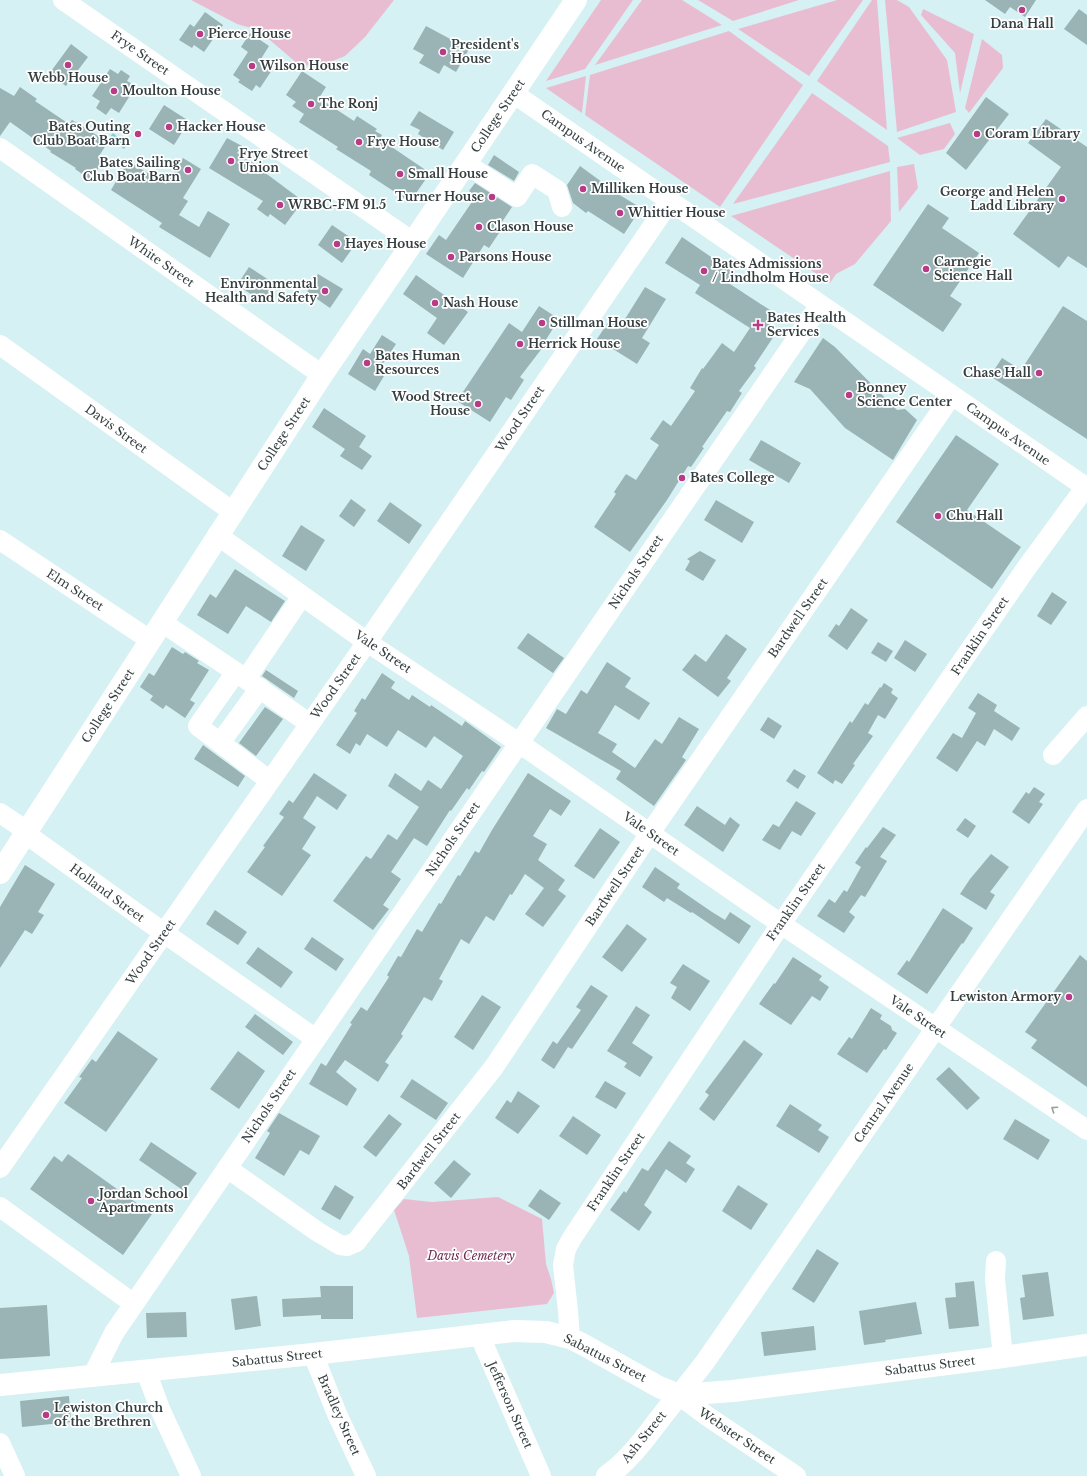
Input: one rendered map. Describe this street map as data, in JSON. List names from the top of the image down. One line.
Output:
{"streets":{"main road":["College Street","Sabattus Street","Ash Street"],"street":["Frye Street","Campus Avenue","White Street","Wood Street","Davis Street","Nichols Street","Elm Street","Bardwell Street","Franklin Street","Vale Street","Holland Street","Central Avenue","Jefferson Street","Bradley Street","Webster Street"]},"crossings":[["Frye Street","College Street"],["College Street","Campus Avenue"],["College Street","White Street"],["College Street","Davis Street"],["College Street","Elm Street"],["College Street","Vale Street"],["College Street","Holland Street"],["Campus Avenue","Wood Street"],["Campus Avenue","Nichols Street"],["Campus Avenue","Bardwell Street"],["Campus Avenue","Franklin Street"],["Wood Street","Elm Street"],["Wood Street","Vale Street"],["Wood Street","Holland Street"],["Nichols Street","Bardwell Street"],["Nichols Street","Vale Street"],["Nichols Street","Holland Street"],["Nichols Street","Sabattus Street"],["Bardwell Street","Vale Street"],["Franklin Street","Vale Street"],["Franklin Street","Sabattus Street"],["Vale Street","Central Avenue"],["Central Avenue","Sabattus Street"],["Central Avenue","Webster Street"],["Central Avenue","Ash Street"],["Sabattus Street","Jefferson Street"],["Sabattus Street","Bradley Street"],["Sabattus Street","Webster Street"],["Sabattus Street","Ash Street"],["Webster Street","Ash Street"]],"parks":["Davis Cemetery"],"places":{"other":["Dana Hall","Pierce House","President's House","Webb House","Wilson House","Moulton House","The Ronj","Hacker House","Bates Outing Club Boat Barn","Coram Library","Frye House","Frye Street Union","Bates Sailing Club Boat Barn","Small House","Milliken House","Turner House","George and Helen Ladd Library","WRBC-FM 91.5","Whittier House","Clason House","Hayes House","Parsons House","Carnegie Science Hall","Bates Admissions / Lindholm House","Environmental Health and Safety","Nash House","Stillman House","Herrick House","Bates Human Resources","Chase Hall","Bonney Science Center","Wood Street House","Bates College","Chu Hall","Lewiston Armory","Jordan School Apartments","Lewiston Church of the Brethren"],"health":["Bates Health Services"]}}
